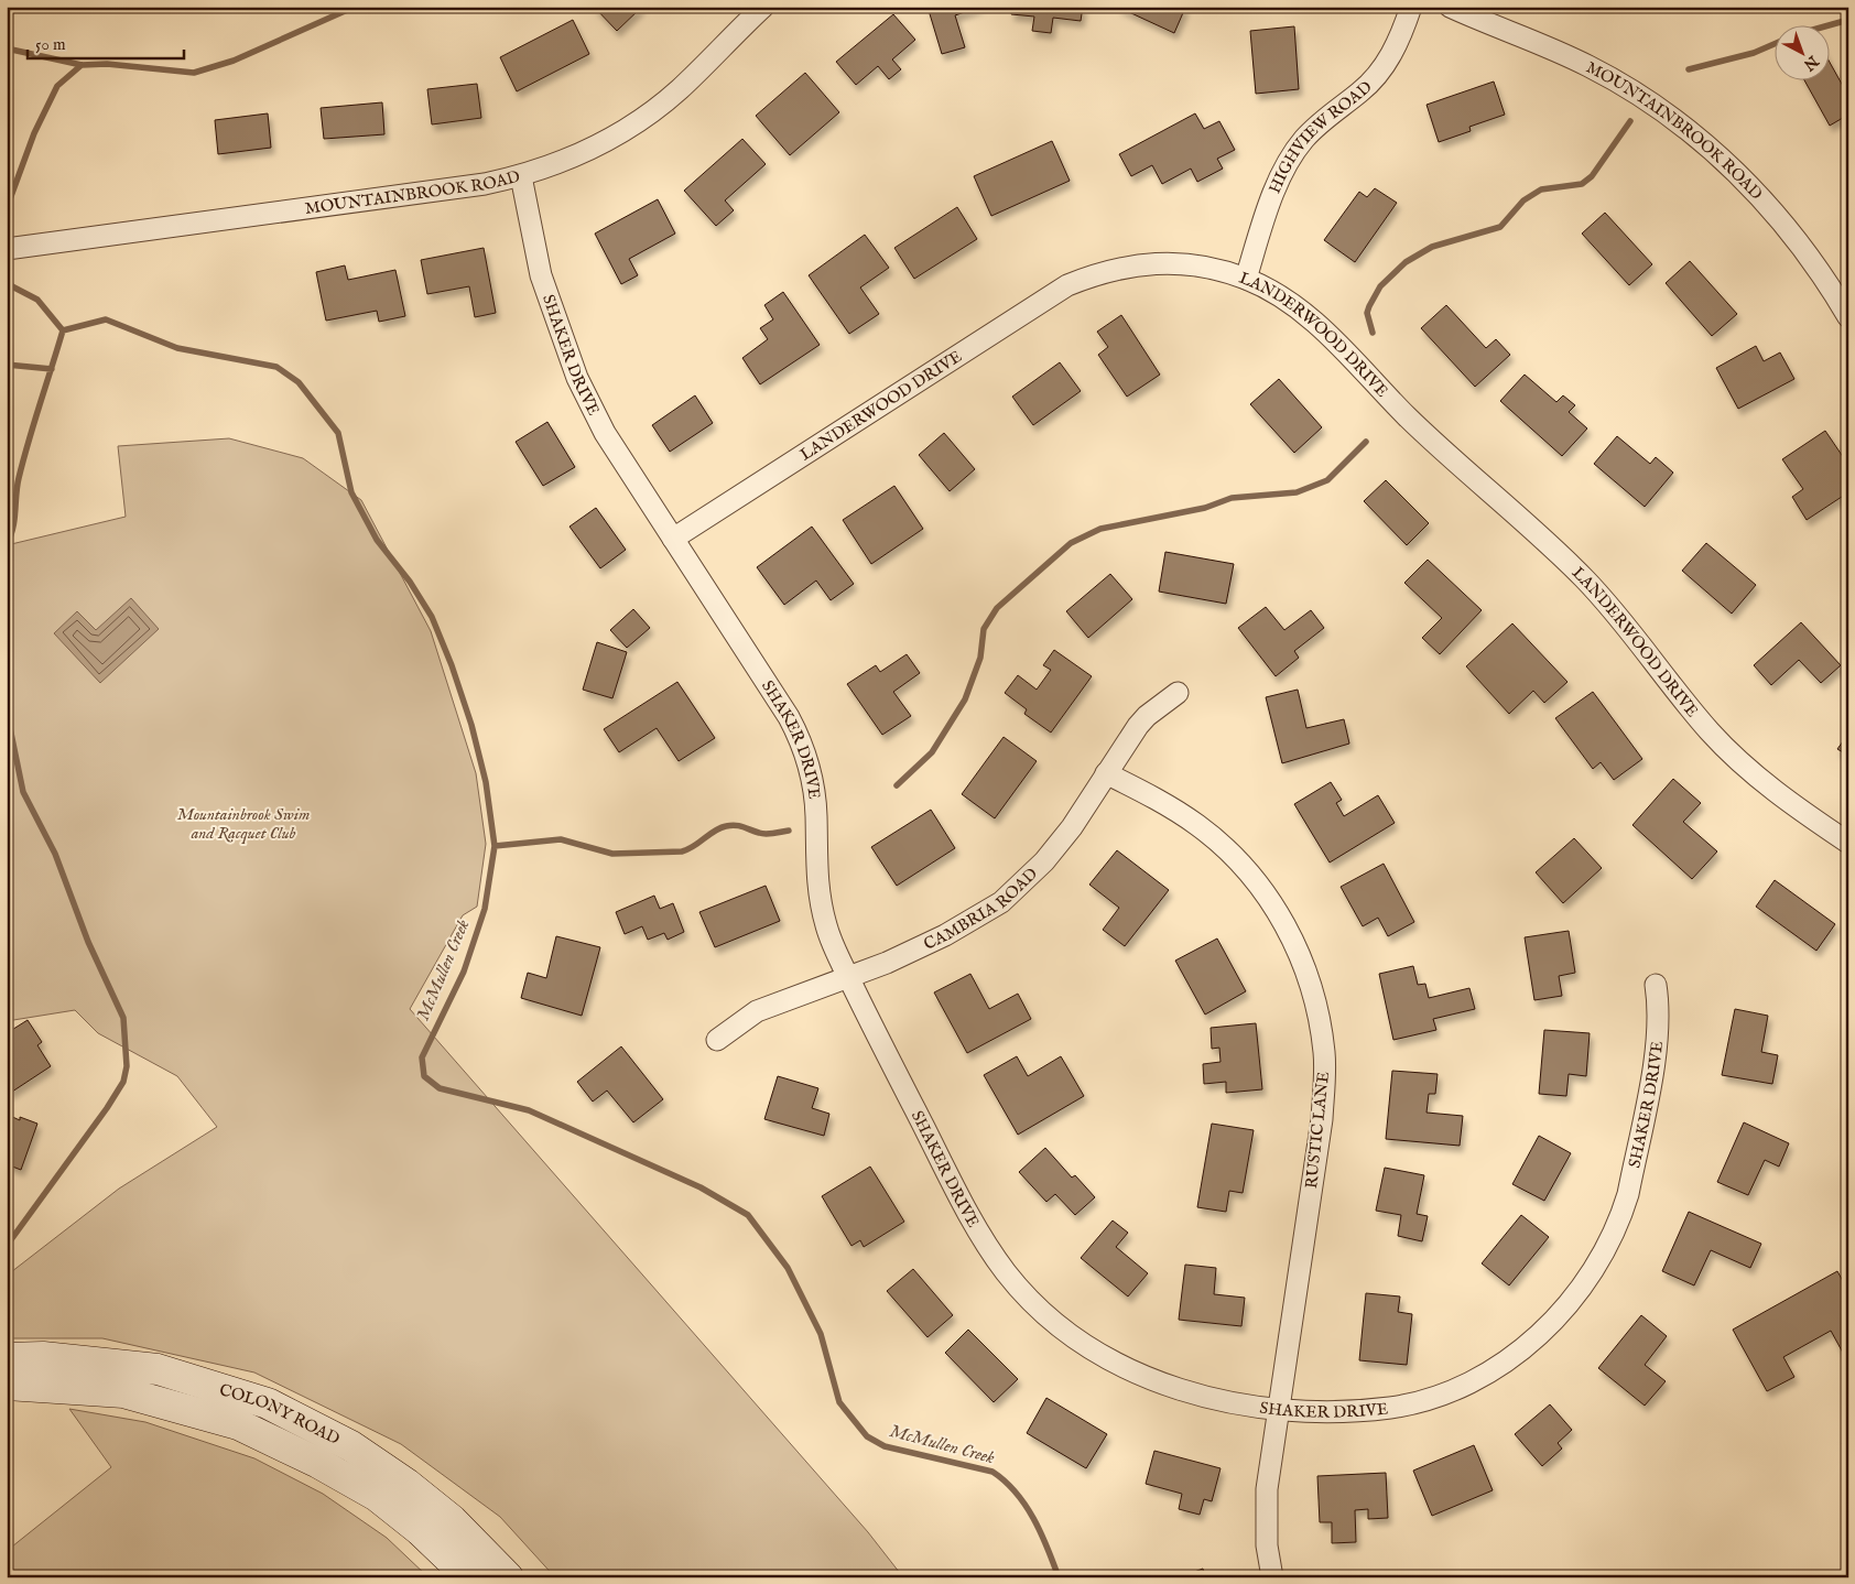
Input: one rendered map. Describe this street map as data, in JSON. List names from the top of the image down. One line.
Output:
{"streets":{"main road":["COLONY ROAD"],"street":["MOUNTAINBROOK ROAD","HIGHVIEW ROAD","LANDERWOOD DRIVE","SHAKER DRIVE","CAMBRIA ROAD","RUSTIC LANE"]},"crossings":[["MOUNTAINBROOK ROAD","SHAKER DRIVE"],["HIGHVIEW ROAD","LANDERWOOD DRIVE"],["LANDERWOOD DRIVE","SHAKER DRIVE"],["SHAKER DRIVE","CAMBRIA ROAD"],["SHAKER DRIVE","RUSTIC LANE"],["CAMBRIA ROAD","RUSTIC LANE"]],"water":["McMullen Creek"],"parks":["Mountainbrook Swim and Racquet Club"],"scale_bar":"50 m","north":"bottom right"}
